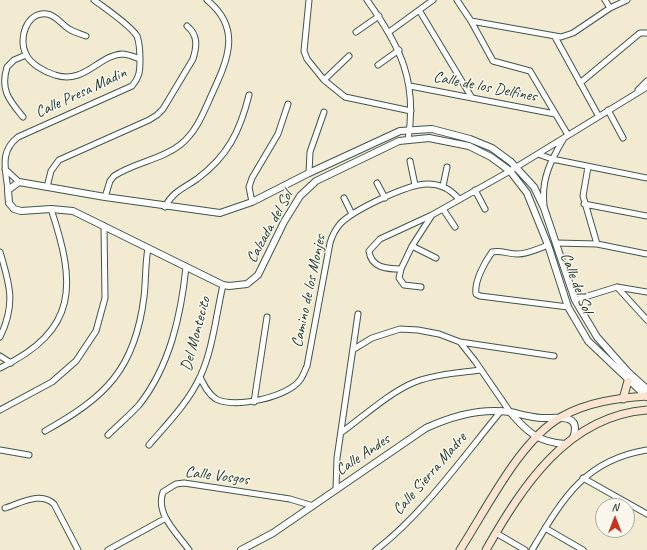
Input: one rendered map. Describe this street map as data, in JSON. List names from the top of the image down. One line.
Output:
{"streets":{"street":["Calle de los Delfines","Calle Presa Madin","Calzada del Sol","Calle del Sol","Camino de los Monjes","Del Montecito","Calle Andes","Calle Sierra Madre","Calle Vosgos"]},"crossings":[["Calle Presa Madin","Calzada del Sol"],["Calzada del Sol","Calle del Sol"],["Calzada del Sol","Del Montecito"],["Camino de los Monjes","Del Montecito"],["Calle Andes","Calle Sierra Madre"],["Calle Andes","Calle Vosgos"]],"north":"top"}
